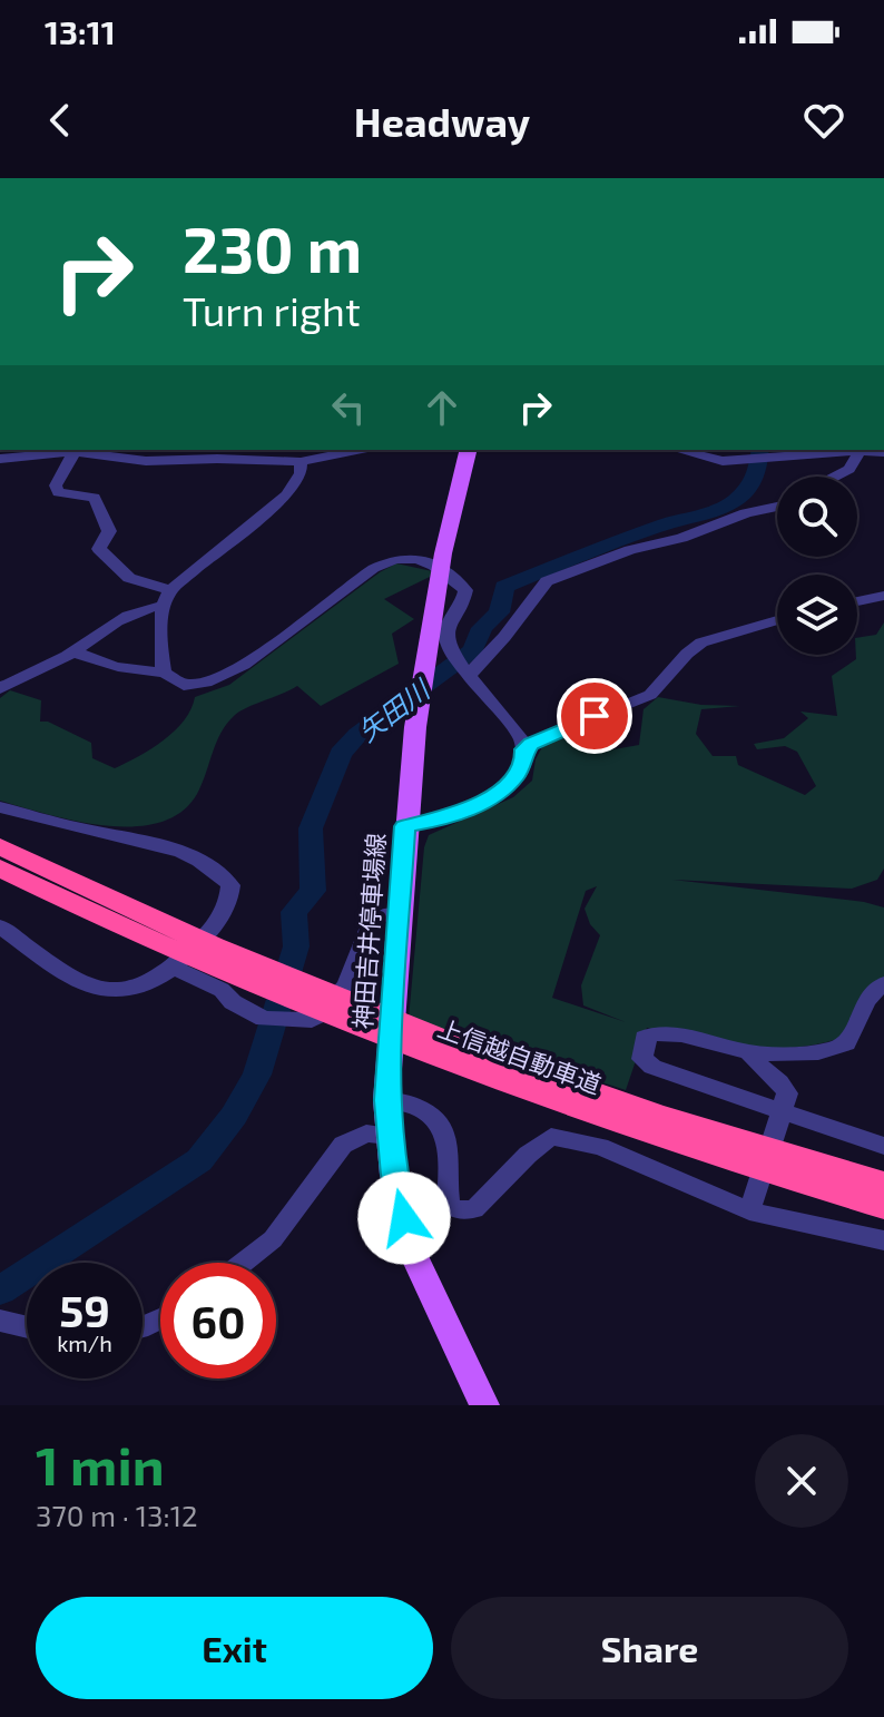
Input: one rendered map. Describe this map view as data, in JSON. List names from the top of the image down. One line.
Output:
{"streets":{"highway":["上信越自動車道"],"main road":["神田吉井停車場線"]},"water":["矢田川"],"page":{"status":"13:11","header":"Headway","turn":["230 m","Turn right"],"speed":"59 km/h","limit":"60","heading":["1 min","370 m · 13:12"],"buttons":["Exit","Share"]}}
